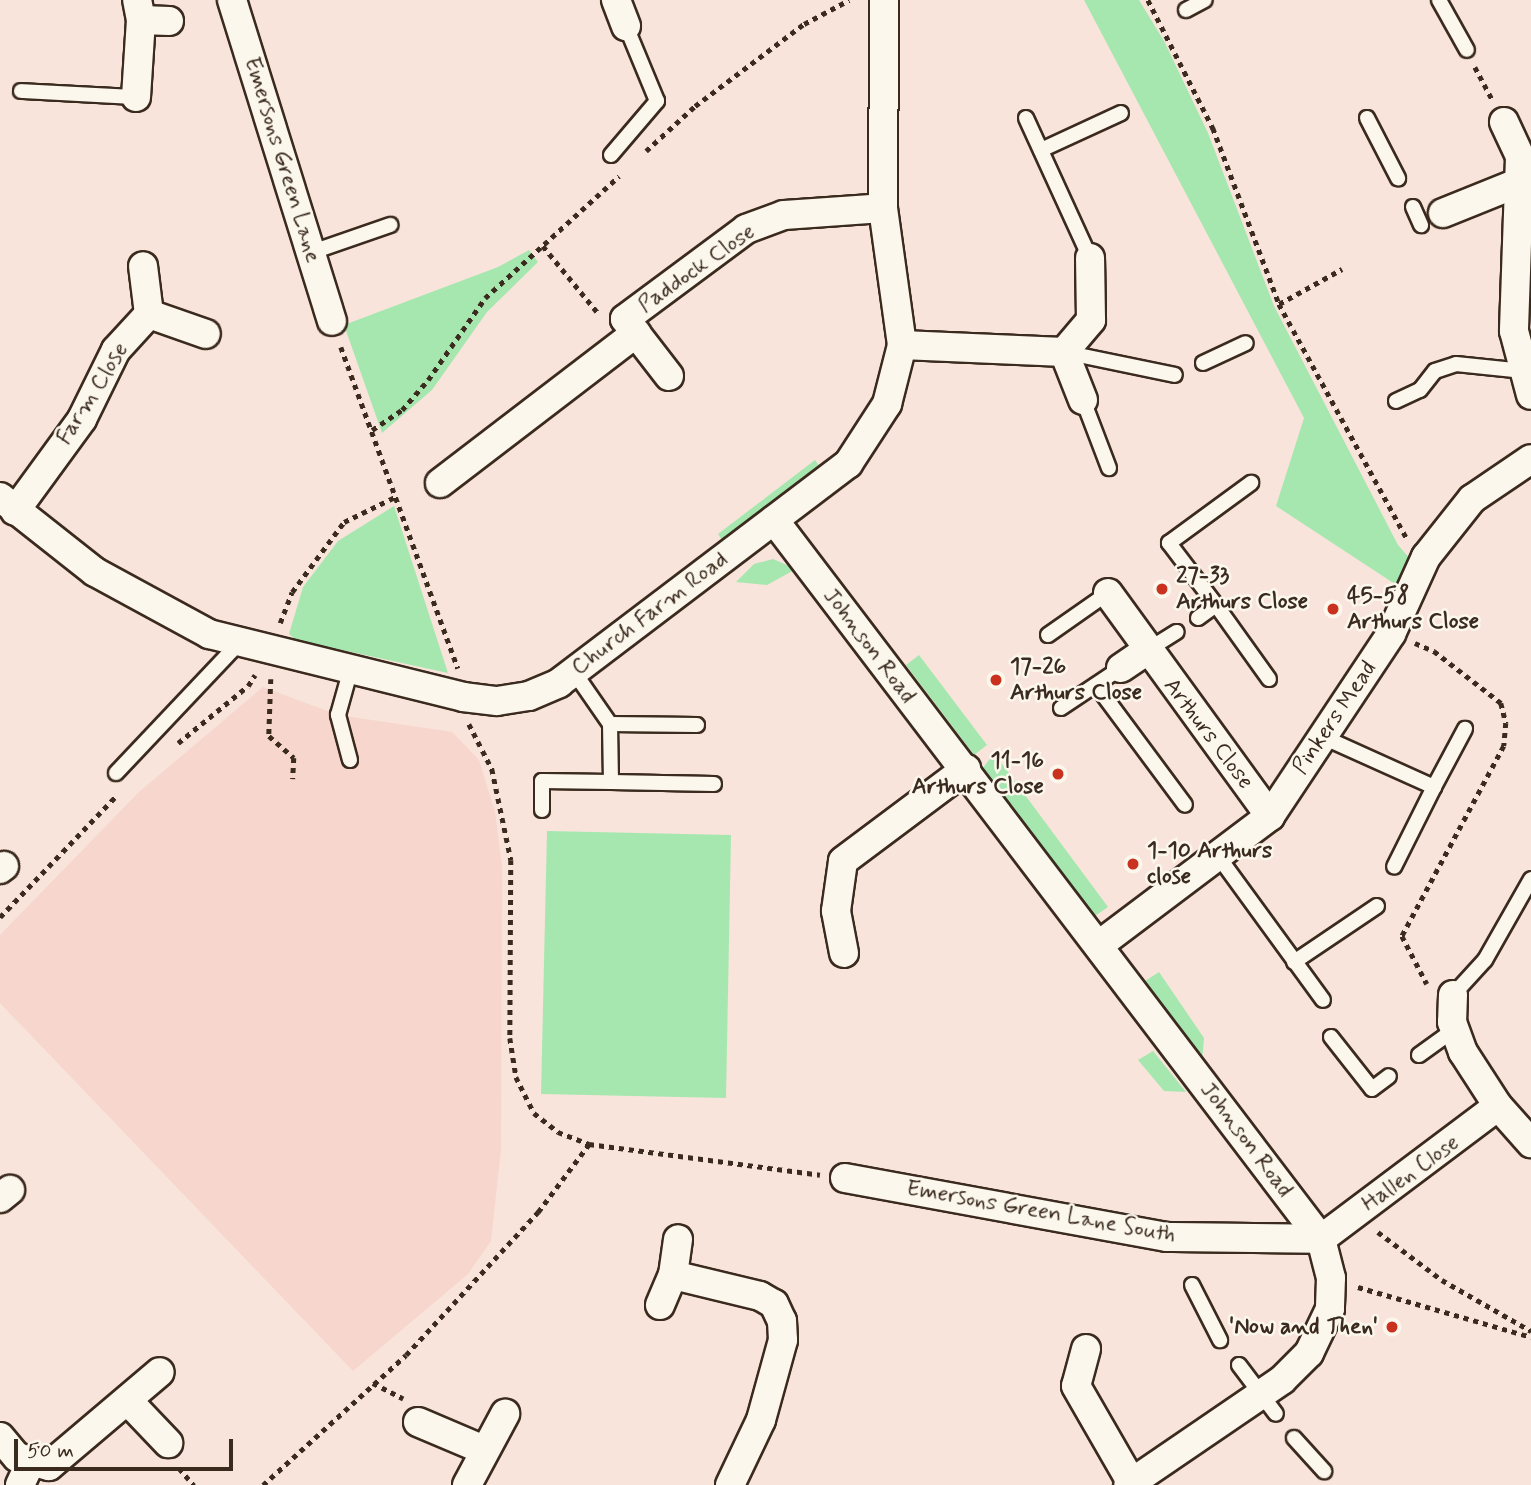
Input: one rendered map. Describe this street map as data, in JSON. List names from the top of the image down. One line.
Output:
{"streets":{"street":["Emersons Green Lane","Paddock Close","Farm Close","Church Farm Road","Johnson Road","Pinkers Mead","Arthurs Close","Hallen Close","Emersons Green Lane South"]},"crossings":[["Paddock Close","Church Farm Road"],["Farm Close","Church Farm Road"],["Church Farm Road","Johnson Road"],["Johnson Road","Pinkers Mead"],["Johnson Road","Hallen Close"],["Johnson Road","Emersons Green Lane South"],["Pinkers Mead","Arthurs Close"],["Hallen Close","Emersons Green Lane South"]],"places":["27-33 Arthurs Close","45-58 Arthurs Close","17-26 Arthurs Close","11-16 Arthurs Close","1-10 Arthurs close","'Now and Then'"],"scale_bar":"50 m"}
